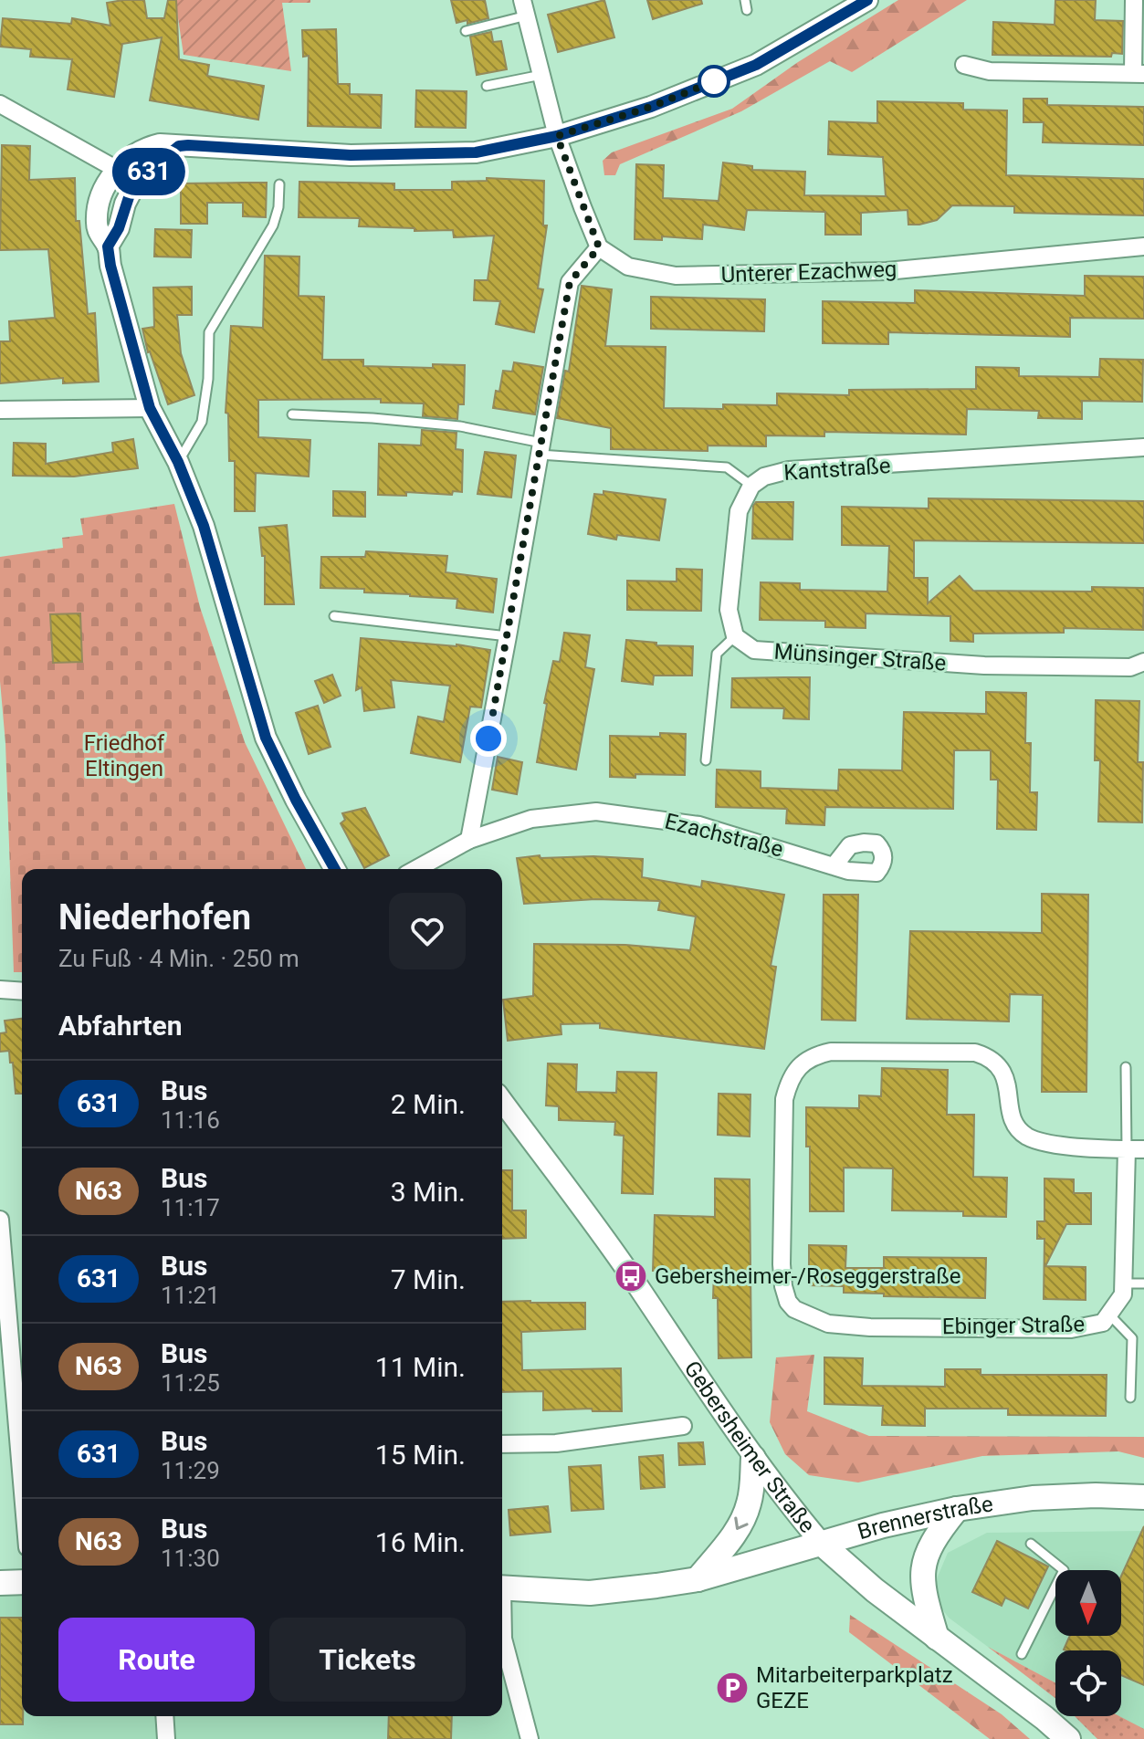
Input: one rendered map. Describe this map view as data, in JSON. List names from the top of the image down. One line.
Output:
{"streets":{"main road":["Gebersheimer Straße","Brennerstraße"],"street":["Unterer Ezachweg","Kantstraße","Münsinger Straße","Ezachstraße","Ebinger Straße"]},"crossings":[["Gebersheimer Straße","Brennerstraße"]],"parks":["Friedhof Eltingen"],"places":{"bus stop":["Gebersheimer-/Roseggerstraße"],"parking":["Mitarbeiterparkplatz GEZE"]},"lines":["bus line 631"],"north":"bottom","page":{"on_map":"631","heading":[["Niederhofen","Zu Fuß · 4 Min. · 250 m"],"Abfahrten"],"list":[{"mark":"631","name":"Bus","note":"11:16","value":"2 Min."},{"mark":"N63","name":"Bus","note":"11:17","value":"3 Min."},{"mark":"631","name":"Bus","note":"11:21","value":"7 Min."},{"mark":"N63","name":"Bus","note":"11:25","value":"11 Min."},{"mark":"631","name":"Bus","note":"11:29","value":"15 Min."},{"mark":"N63","name":"Bus","note":"11:30","value":"16 Min."}],"buttons":["Route","Tickets"]}}
